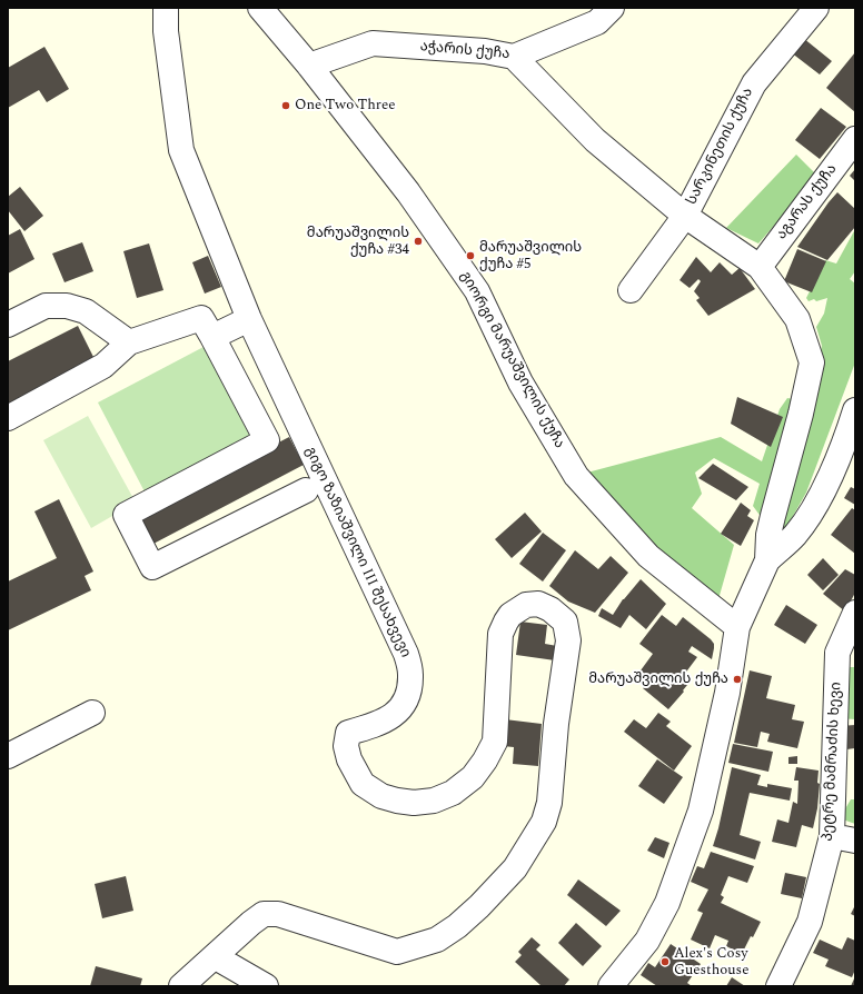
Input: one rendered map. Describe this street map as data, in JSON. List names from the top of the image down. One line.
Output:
{"streets":{"street":["აჭარის ქუჩა","სარკინეთის ქუჩა","აგარას ქუჩა","გიორგი მარუაშვილის ქუჩა","გიგო ზაზიაშვილი III შესახვევი","პეტრე მამრაძის ხევი"]},"crossings":[["აჭარის ქუჩა","გიორგი მარუაშვილის ქუჩა"]],"places":["One Two Three","მარუაშვილის ქუჩა #34","მარუაშვილის ქუჩა #5","მარუაშვილის ქუჩა","Alex's Cosy Guesthouse"]}
